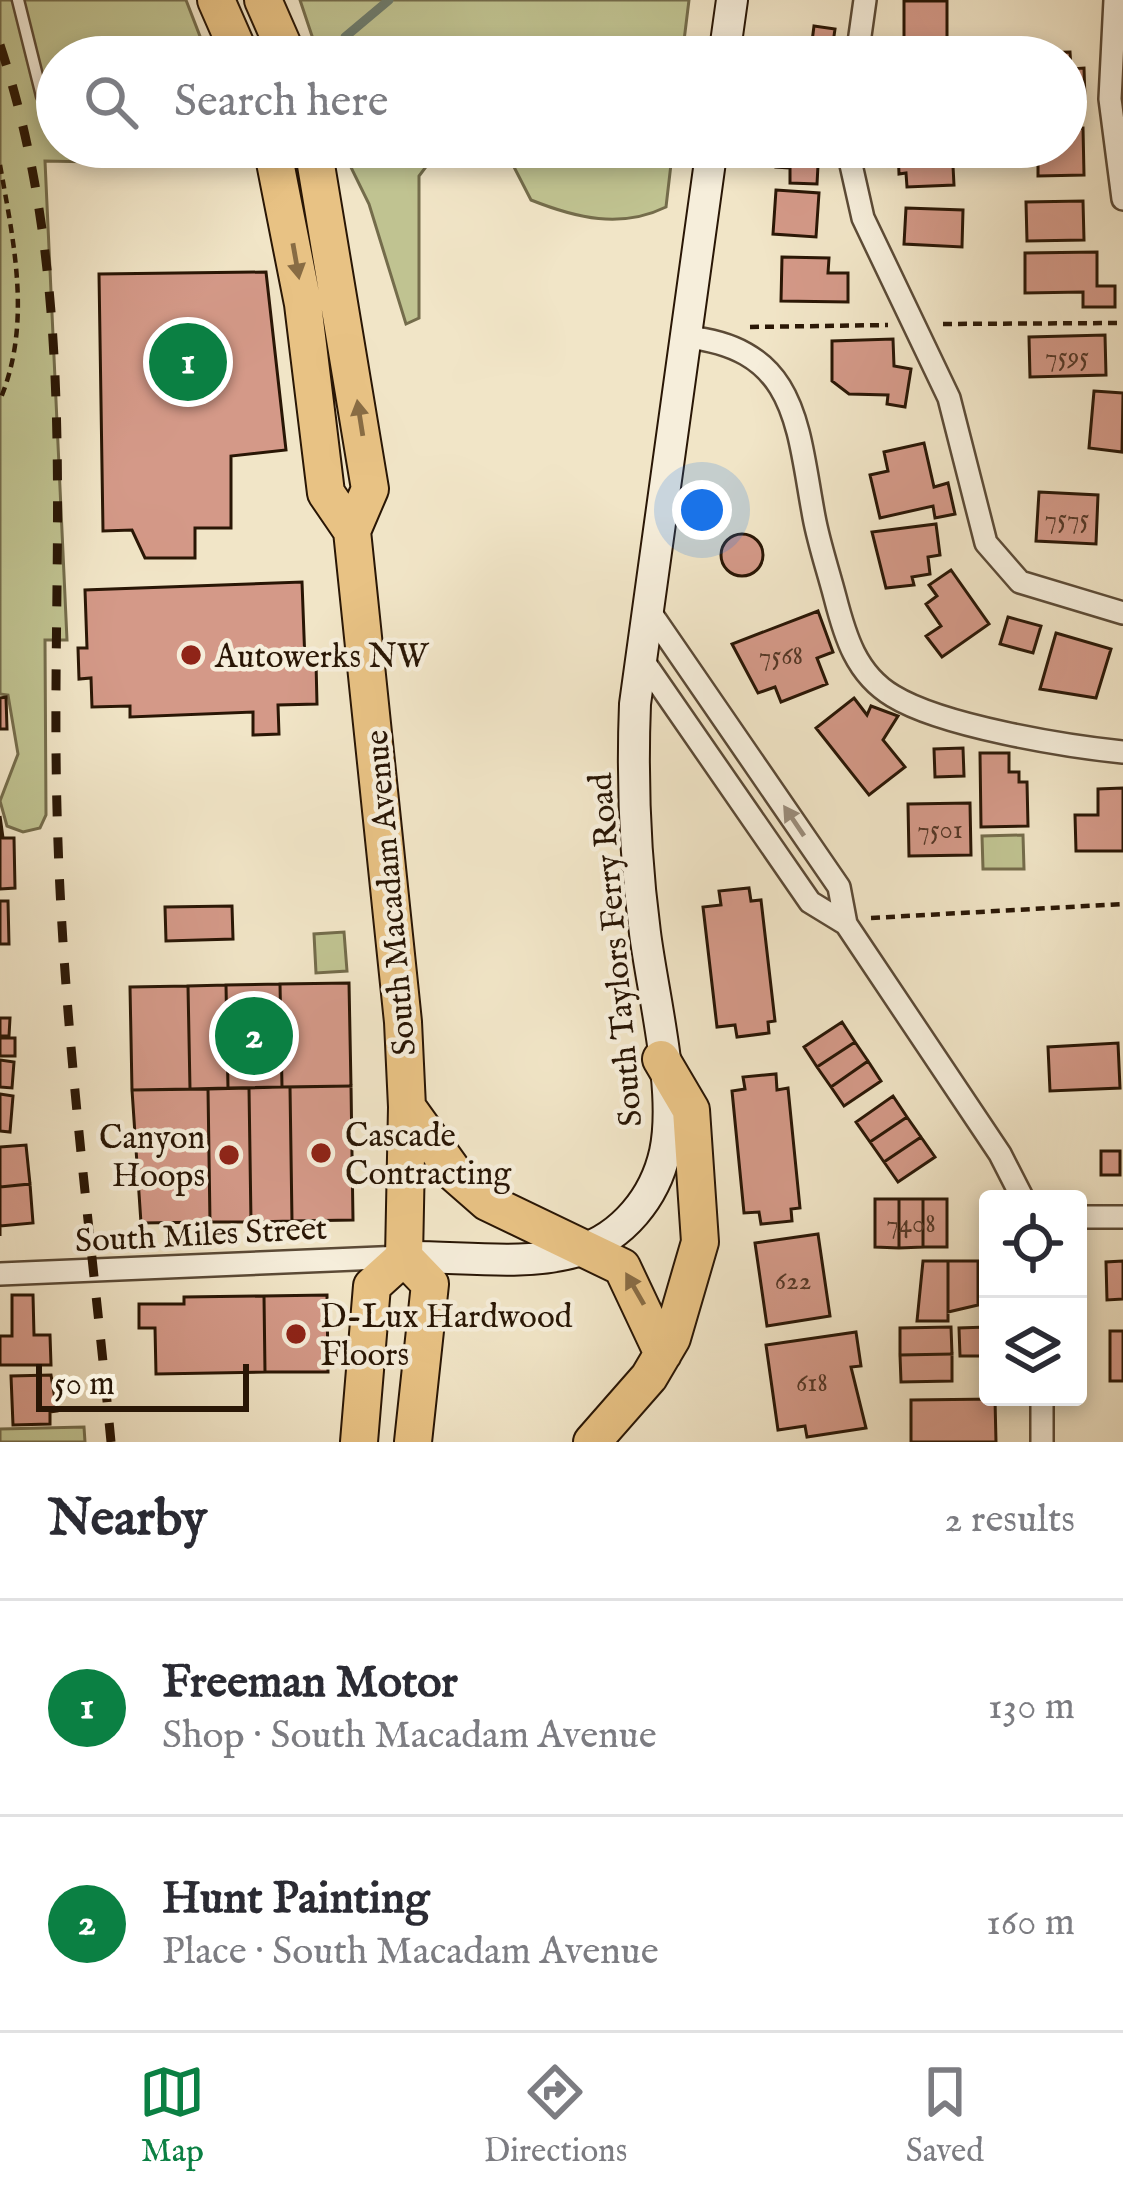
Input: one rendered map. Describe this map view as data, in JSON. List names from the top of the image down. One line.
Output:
{"streets":{"main road":["South Macadam Avenue","South Taylors Ferry Road"],"street":["South Miles Street"]},"crossings":[["South Macadam Avenue","South Miles Street"]],"places":["Autowerks NW","Cascade Contracting","Canyon Hoops","D-Lux Hardwood Floors"],"house_numbers":["7595","7575","7568","7501","7408","622","618"],"scale_bar":"50 m","page":{"search":"Search here","pins":["1","2"],"scale":"50 m","heading":["Nearby","2 results"],"list":[{"mark":"1","name":"Freeman Motor","note":"Shop · South Macadam Avenue","value":"130 m"},{"mark":"2","name":"Hunt Painting","note":"Place · South Macadam Avenue","value":"160 m"}],"nav":["Map","Directions","Saved"]}}
